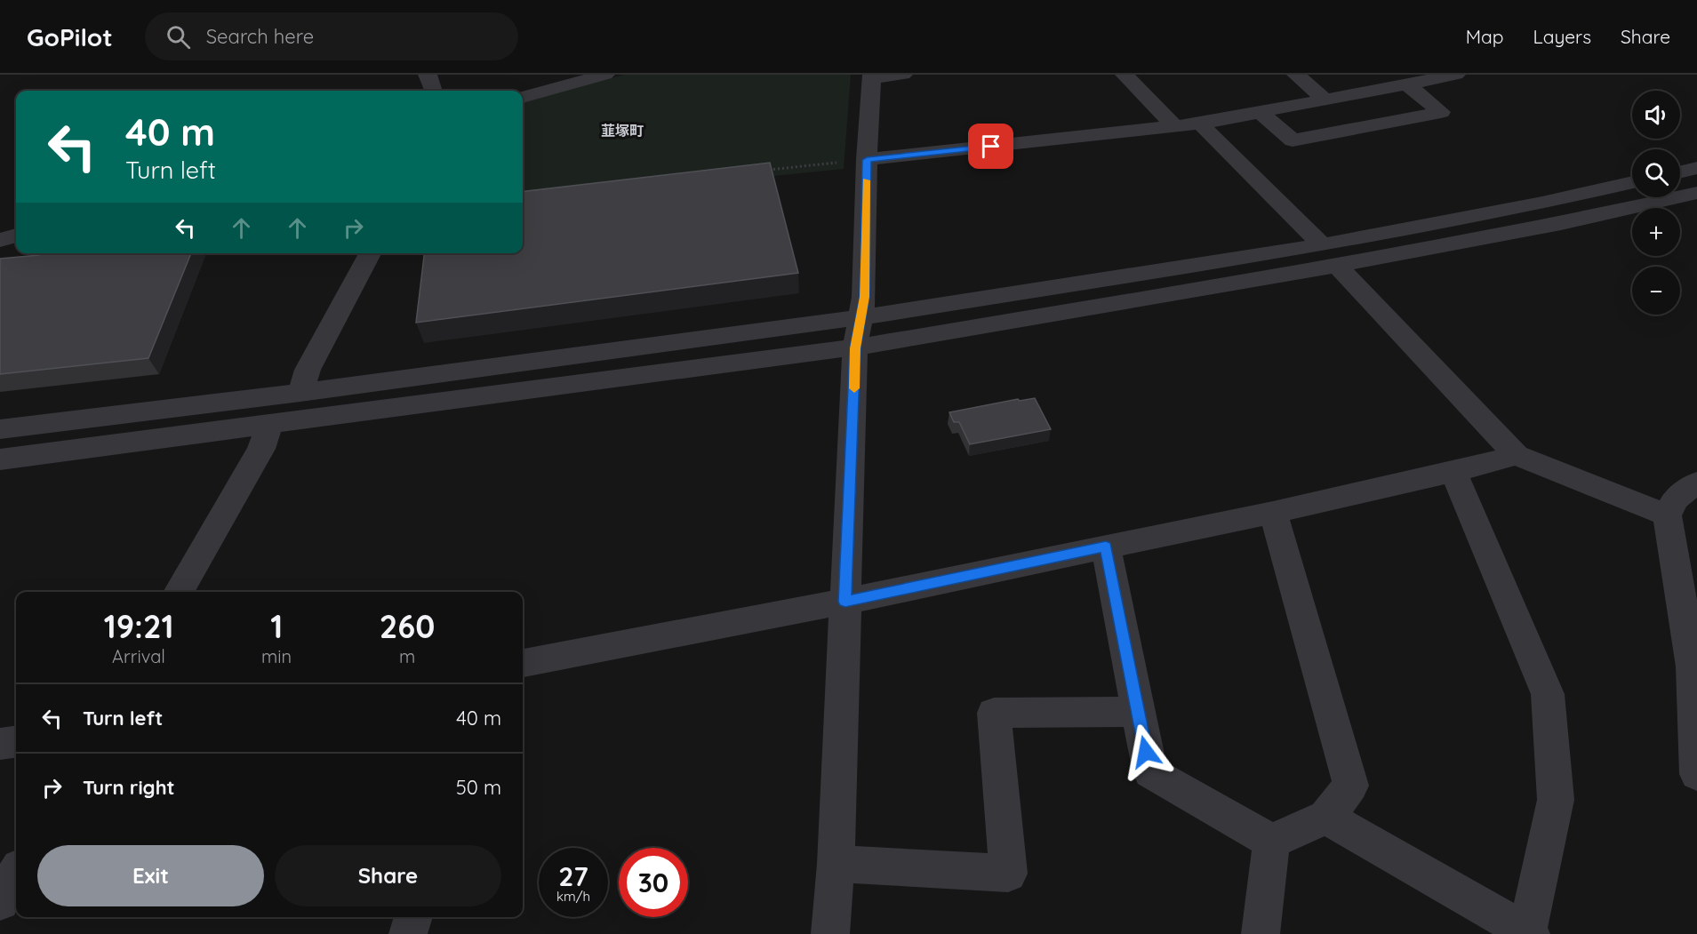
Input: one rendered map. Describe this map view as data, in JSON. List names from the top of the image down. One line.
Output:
{"districts":["韮塚町"],"page":{"header":"GoPilot","search":"Search here","nav":["Map","Layers","Share"],"map_buttons":["+","−"],"turn":["40 m","Turn left"],"eta":["19:21","Arrival","1","min","260","m"],"list":[{"name":"Turn left","value":"40 m"},{"name":"Turn right","value":"50 m"}],"buttons":["Exit","Share"],"speed":"27 km/h","limit":"30"}}
